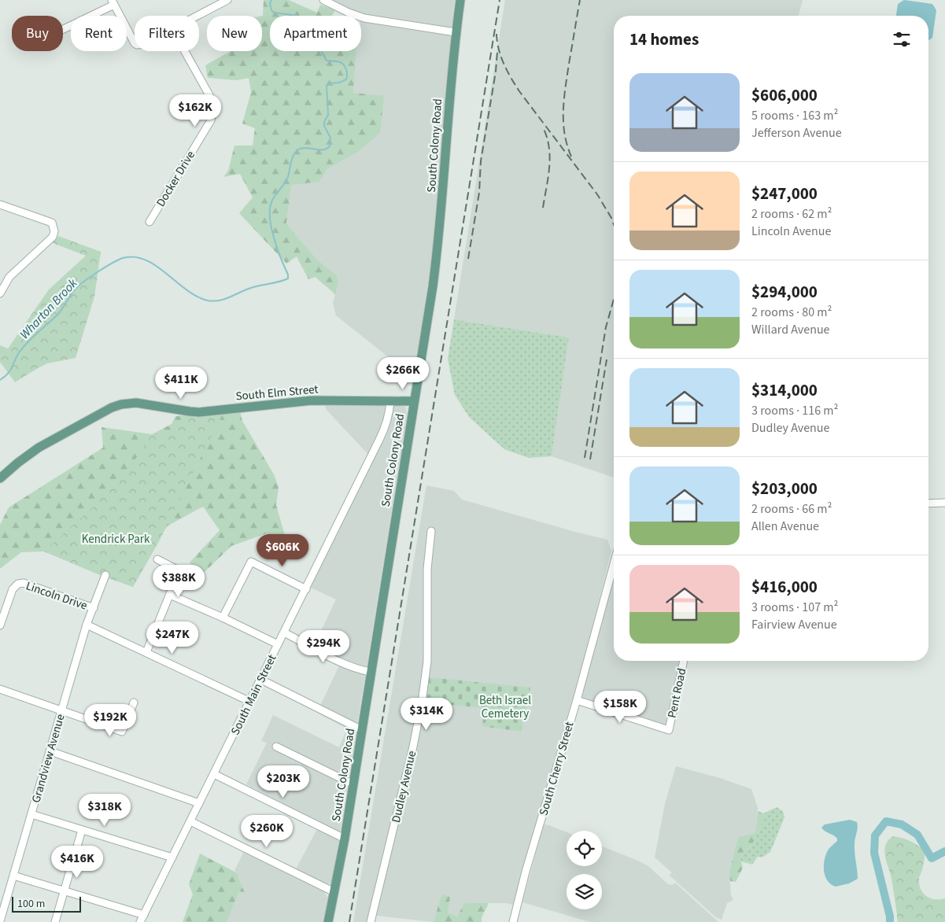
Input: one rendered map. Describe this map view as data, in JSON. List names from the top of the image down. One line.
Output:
{"streets":{"main road":["South Colony Road","South Elm Street"],"street":["Docker Drive","Lincoln Drive","Pent Road","South Main Street","Grandview Avenue","South Cherry Street","Dudley Avenue"]},"crossings":[["South Colony Road","South Elm Street"],["South Elm Street","South Main Street"],["Lincoln Drive","Grandview Avenue"],["Pent Road","South Cherry Street"]],"water":["Wharton Brook"],"parks":["Kendrick Park","Beth Israel Cemetery"],"scale_bar":"100 m","page":{"chip":["Buy","Rent","Filters","New","Apartment"],"heading":"14 homes","list":[{"name":"$606,000","note":"5 rooms · 163 m² · Jefferson Avenue"},{"name":"$247,000","note":"2 rooms · 62 m² · Lincoln Avenue"},{"name":"$294,000","note":"2 rooms · 80 m² · Willard Avenue"},{"name":"$314,000","note":"3 rooms · 116 m² · Dudley Avenue"},{"name":"$203,000","note":"2 rooms · 66 m² · Allen Avenue"},{"name":"$416,000","note":"3 rooms · 107 m² · Fairview Avenue"}],"price":["$162K","$266K","$411K","$606K","$388K","$247K","$294K","$158K","$314K","$192K","$203K","$318K","$260K","$416K"],"scale":"100 m"}}
